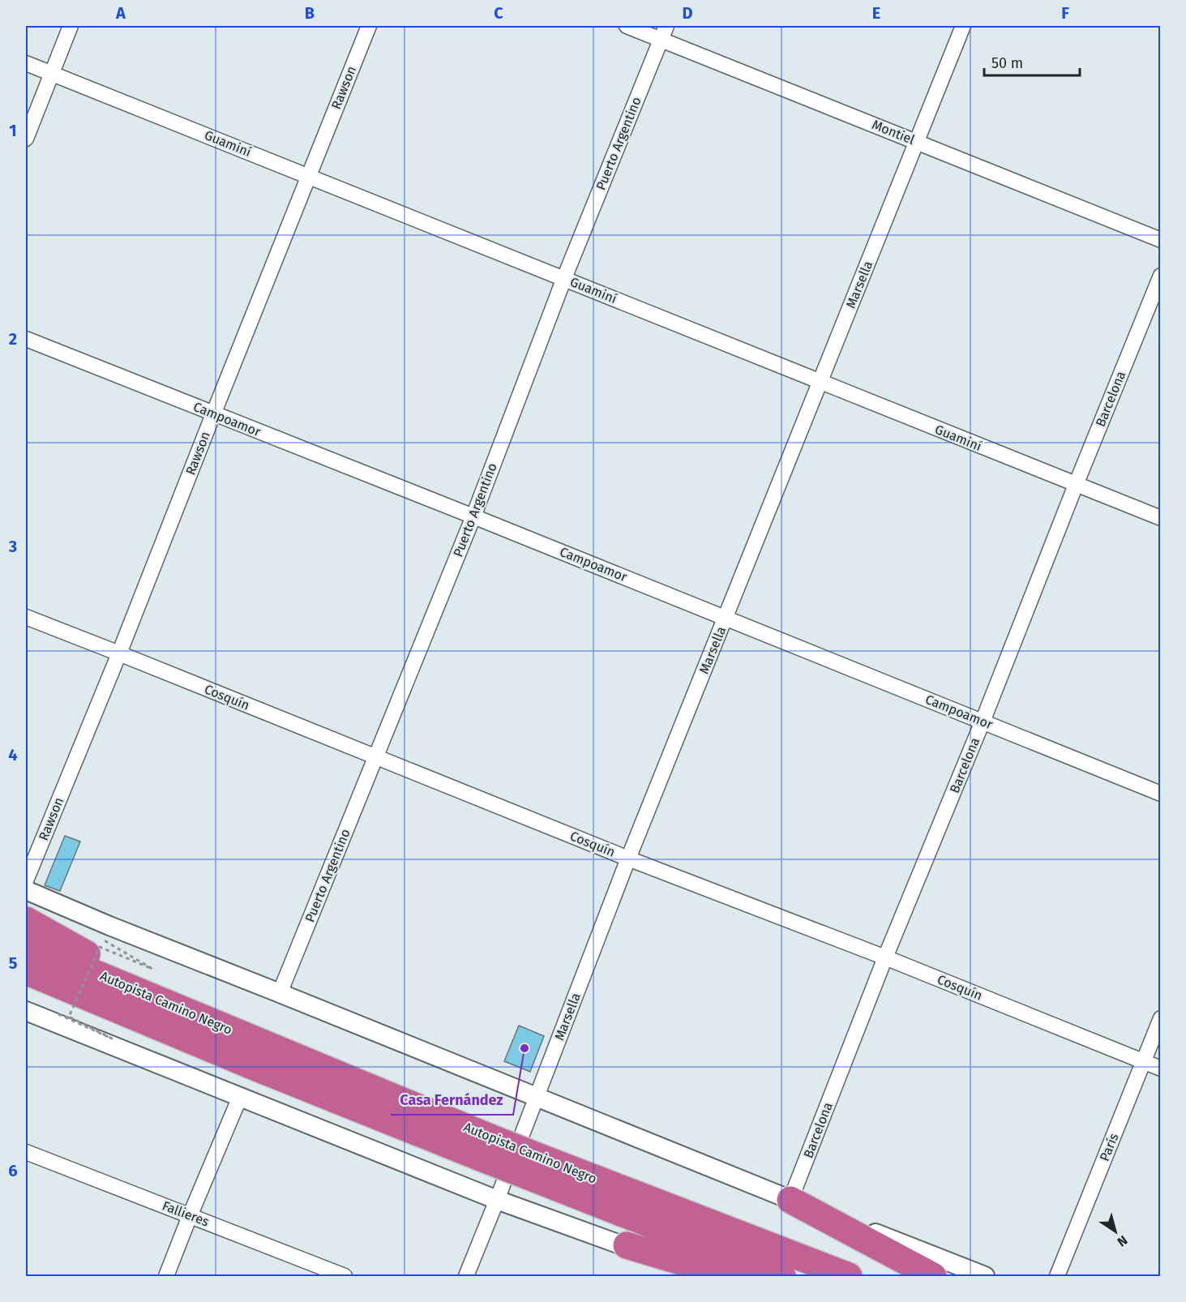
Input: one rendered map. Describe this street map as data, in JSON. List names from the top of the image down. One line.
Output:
{"streets":{"highway":["Autopista Camino Negro"],"street":["Rawson","Montiel","Guaminí","Puerto Argentino","Marsella","Barcelona","Campoamor","Cosquín","París","Fallieres"]},"crossings":[["Rawson","Guaminí"],["Rawson","Campoamor"],["Rawson","Cosquín"],["Montiel","Puerto Argentino"],["Montiel","Marsella"],["Guaminí","Puerto Argentino"],["Guaminí","Marsella"],["Guaminí","Barcelona"],["Puerto Argentino","Campoamor"],["Puerto Argentino","Cosquín"],["Marsella","Campoamor"],["Marsella","Cosquín"],["Barcelona","Campoamor"],["Barcelona","Cosquín"],["Cosquín","París"]],"places":["Casa Fernández"],"scale_bar":"50 m","north":"bottom right","grid":{"columns":["A","B","C","D","E","F"],"rows":["1","2","3","4","5","6"]}}
